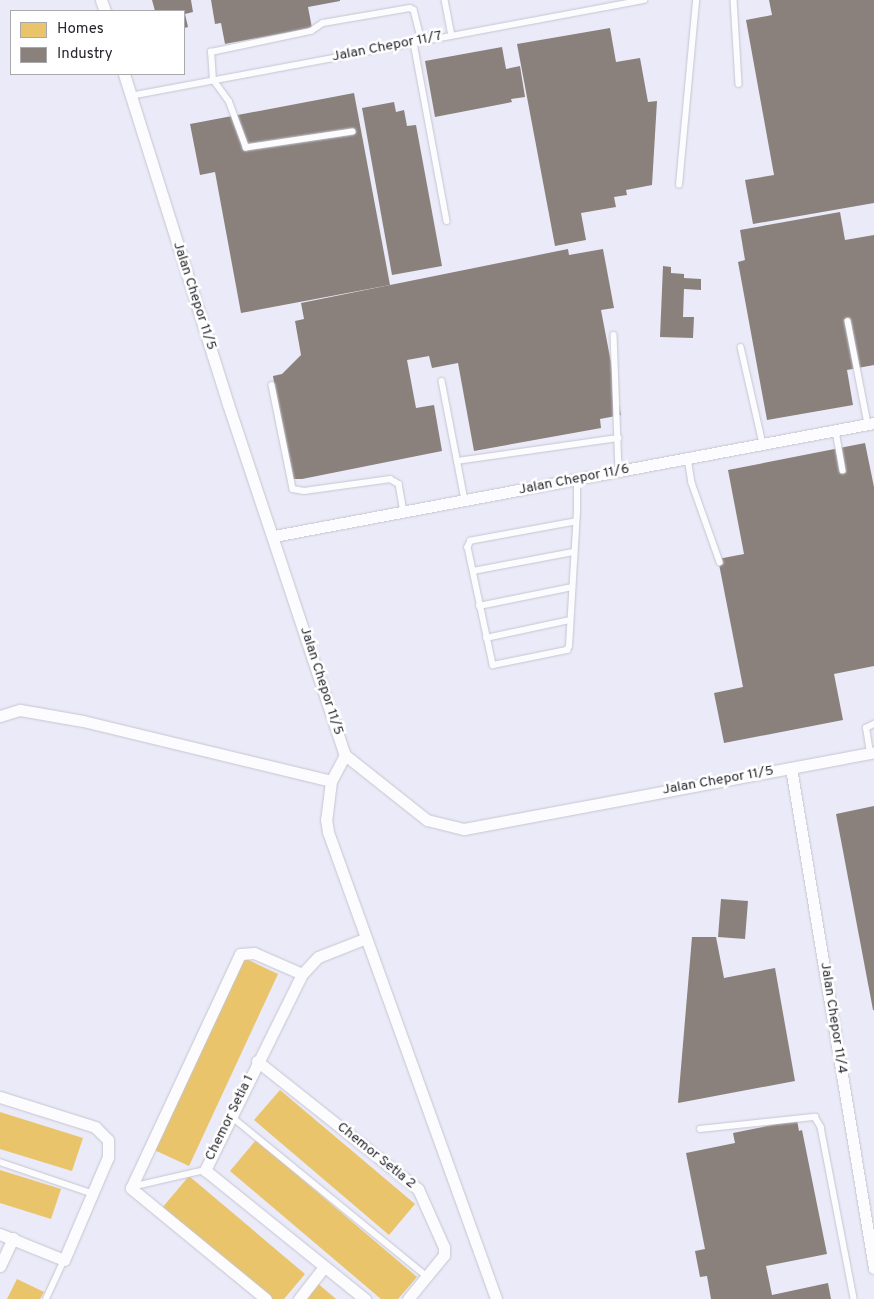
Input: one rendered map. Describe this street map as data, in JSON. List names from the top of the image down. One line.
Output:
{"streets":{"street":["Jalan Chepor 11/5","Jalan Chepor 11/6","Jalan Chepor 11/4","Chemor Setia 1","Chemor Setia 2"],"lane":["Jalan Chepor 11/7"]},"crossings":[["Jalan Chepor 11/7","Jalan Chepor 11/5"],["Jalan Chepor 11/5","Jalan Chepor 11/6"],["Jalan Chepor 11/5","Jalan Chepor 11/4"],["Chemor Setia 1","Chemor Setia 2"]],"legend":["Homes","Industry"]}
